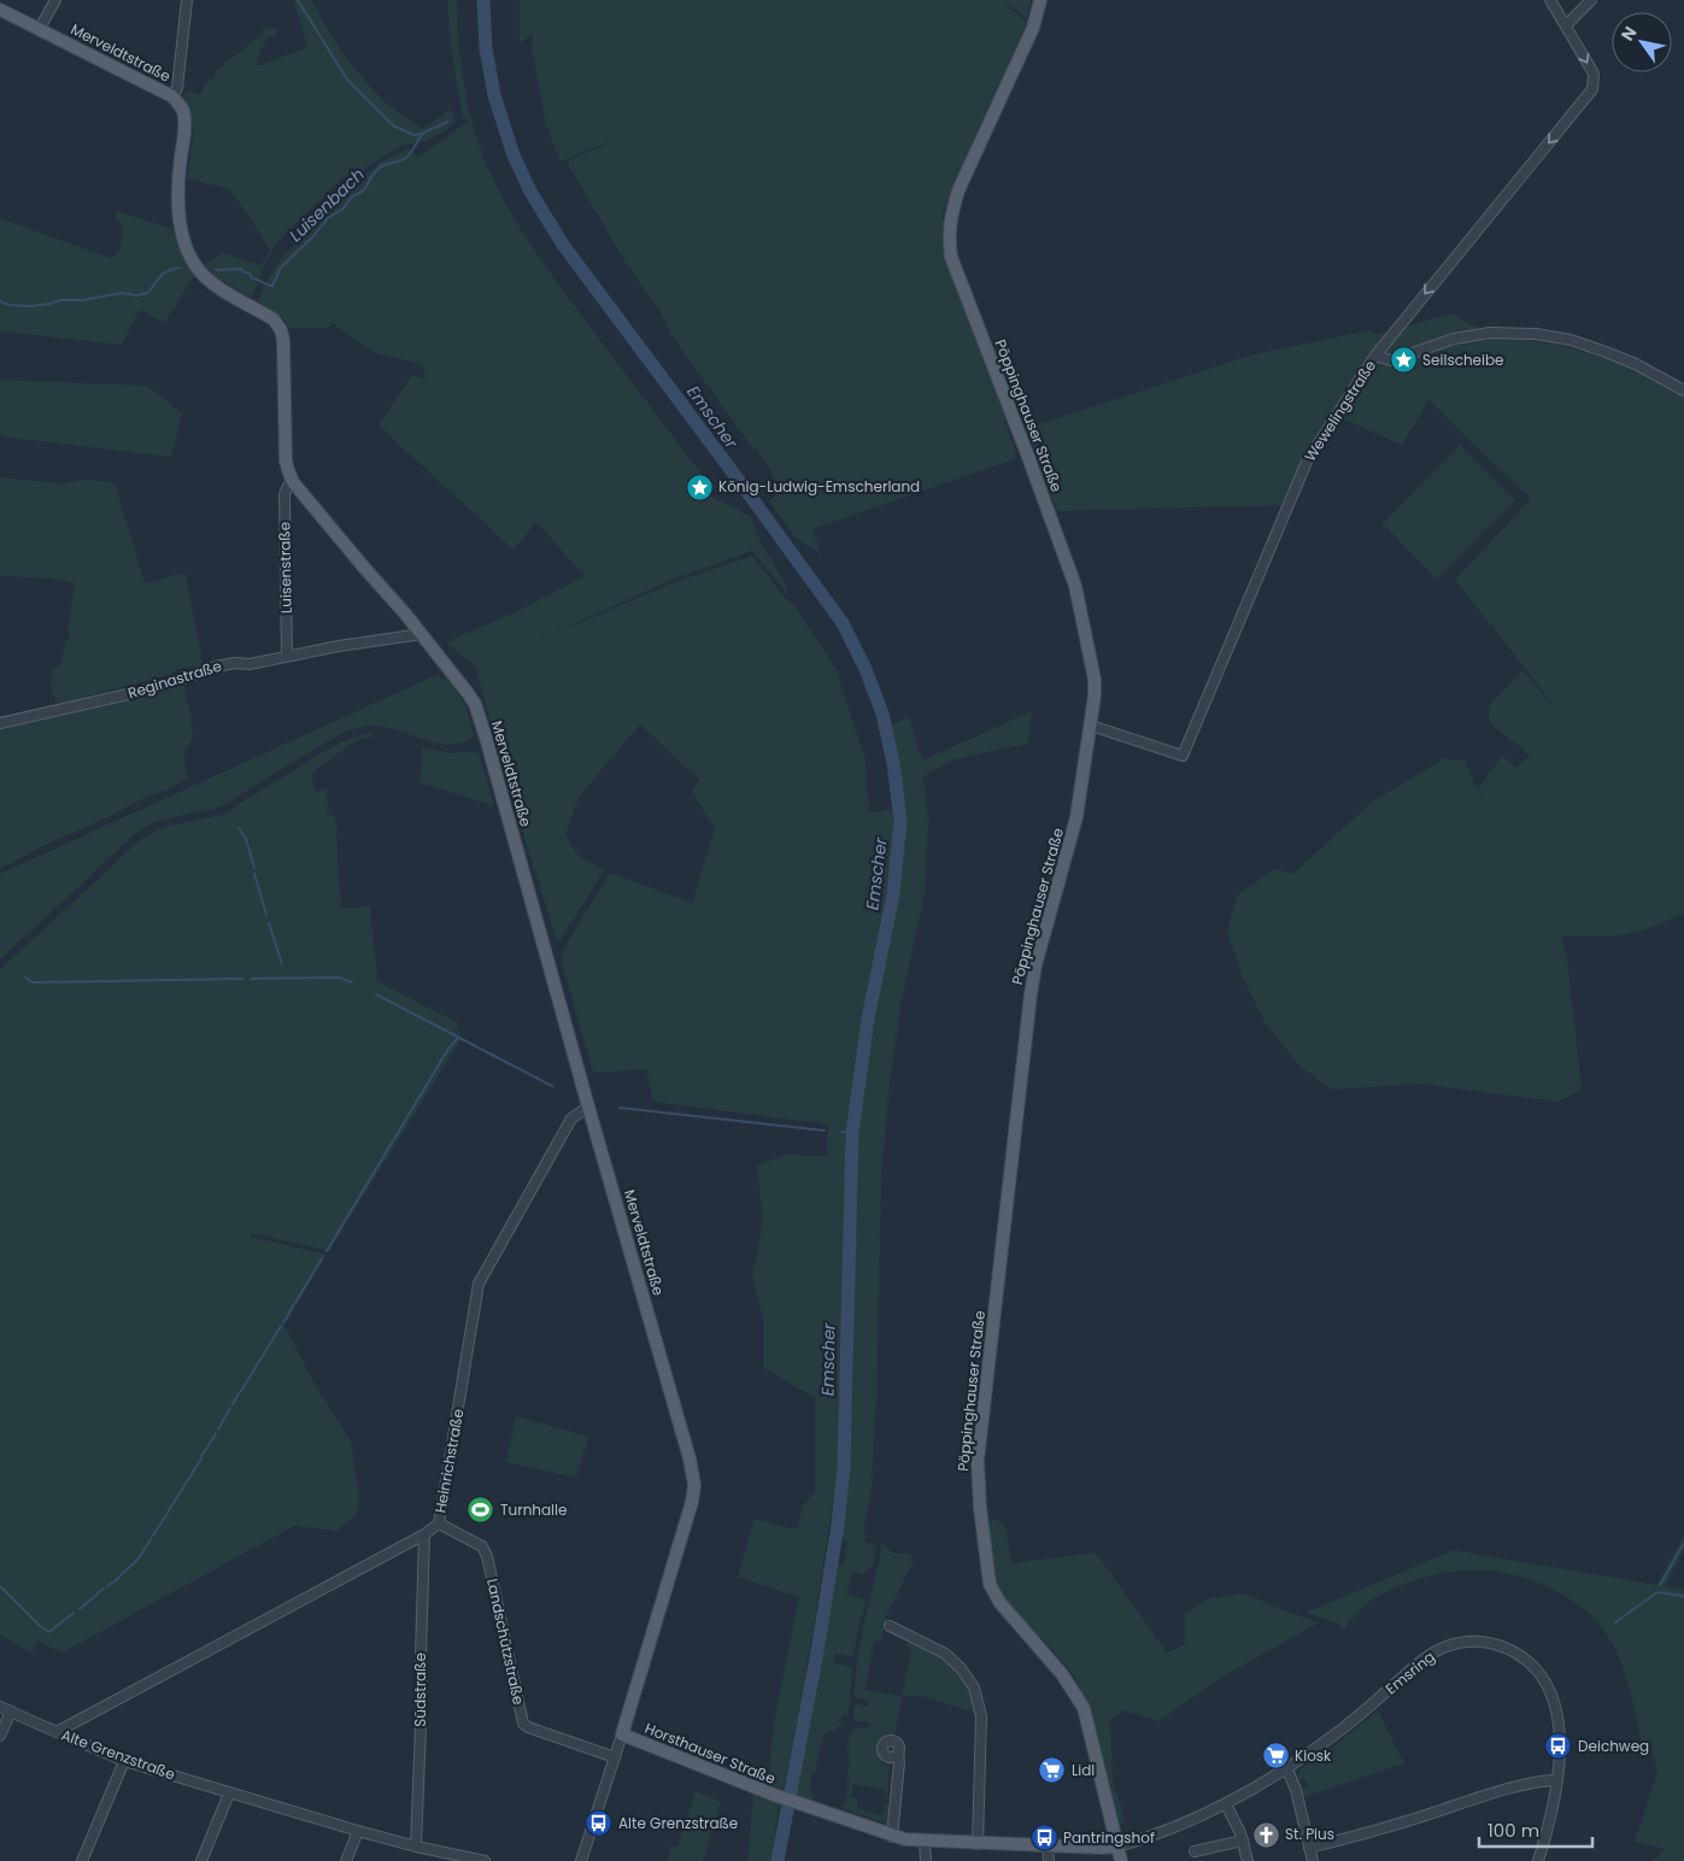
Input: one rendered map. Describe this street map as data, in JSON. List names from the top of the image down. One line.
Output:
{"streets":{"main road":["Merveldtstraße","Pöppinghauser Straße","Horsthauser Straße"],"street":["Wewelingstraße","Luisenstraße","Reginastraße","Heinrichstraße","Landschützstraße","Emsring","Südstraße","Alte Grenzstraße"]},"crossings":[["Merveldtstraße","Luisenstraße"],["Merveldtstraße","Reginastraße"],["Merveldtstraße","Heinrichstraße"],["Merveldtstraße","Horsthauser Straße"],["Wewelingstraße","Pöppinghauser Straße"],["Pöppinghauser Straße","Emsring"],["Pöppinghauser Straße","Horsthauser Straße"],["Luisenstraße","Reginastraße"],["Heinrichstraße","Landschützstraße"],["Heinrichstraße","Südstraße"],["Heinrichstraße","Alte Grenzstraße"],["Emsring","Horsthauser Straße"],["Südstraße","Alte Grenzstraße"]],"one_way":["Wewelingstraße"],"water":["Luisenbach","Emscher"],"places":{"place":["Seilscheibe","König-Ludwig-Emscherland"],"sports":["Turnhalle"],"bus stop":["Deichweg","Alte Grenzstraße","Pantringshof"],"supermarket":["Kiosk","Lidl"],"church":["St. Pius"]},"scale_bar":"100 m","north":"top left"}
